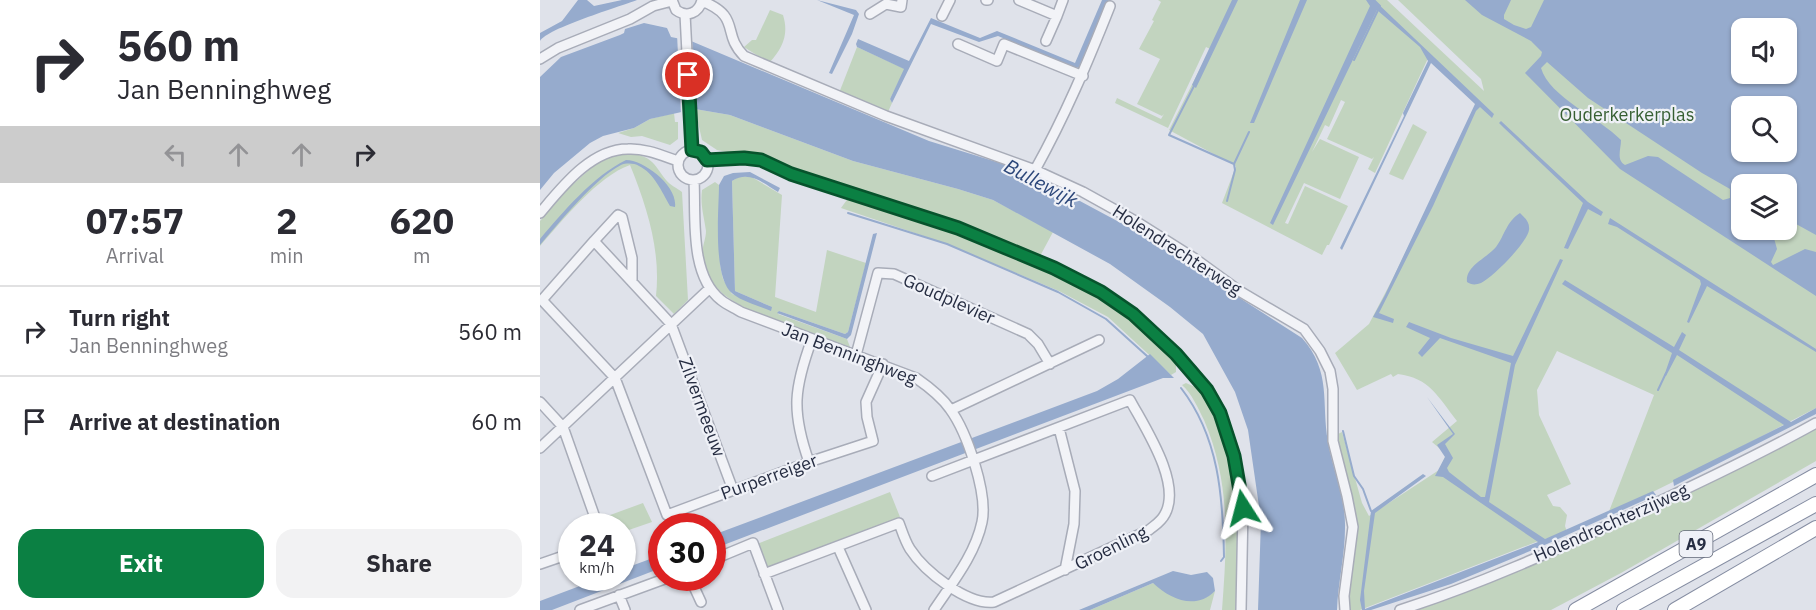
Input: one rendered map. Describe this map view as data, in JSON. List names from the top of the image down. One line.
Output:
{"streets":{"highway":["A9"],"street":["Holendrechterweg","Goudplevier","Jan Benninghweg","Zilvermeeuw","Purperreiger","Holendrechterzijweg","Groenling"]},"crossings":[["Goudplevier","Jan Benninghweg"],["Jan Benninghweg","Purperreiger"],["Jan Benninghweg","Groenling"],["Zilvermeeuw","Purperreiger"]],"water":["Bullewijk"],"parks":["Ouderkerkerplas"],"page":{"turn":["560 m","Jan Benninghweg"],"eta":["07:57","Arrival","2","min","620","m"],"list":[{"name":"Turn right","note":"Jan Benninghweg","value":"560 m"},{"name":"Arrive at destination","value":"60 m"}],"speed":"24 km/h","limit":"30","buttons":["Exit","Share"]}}
